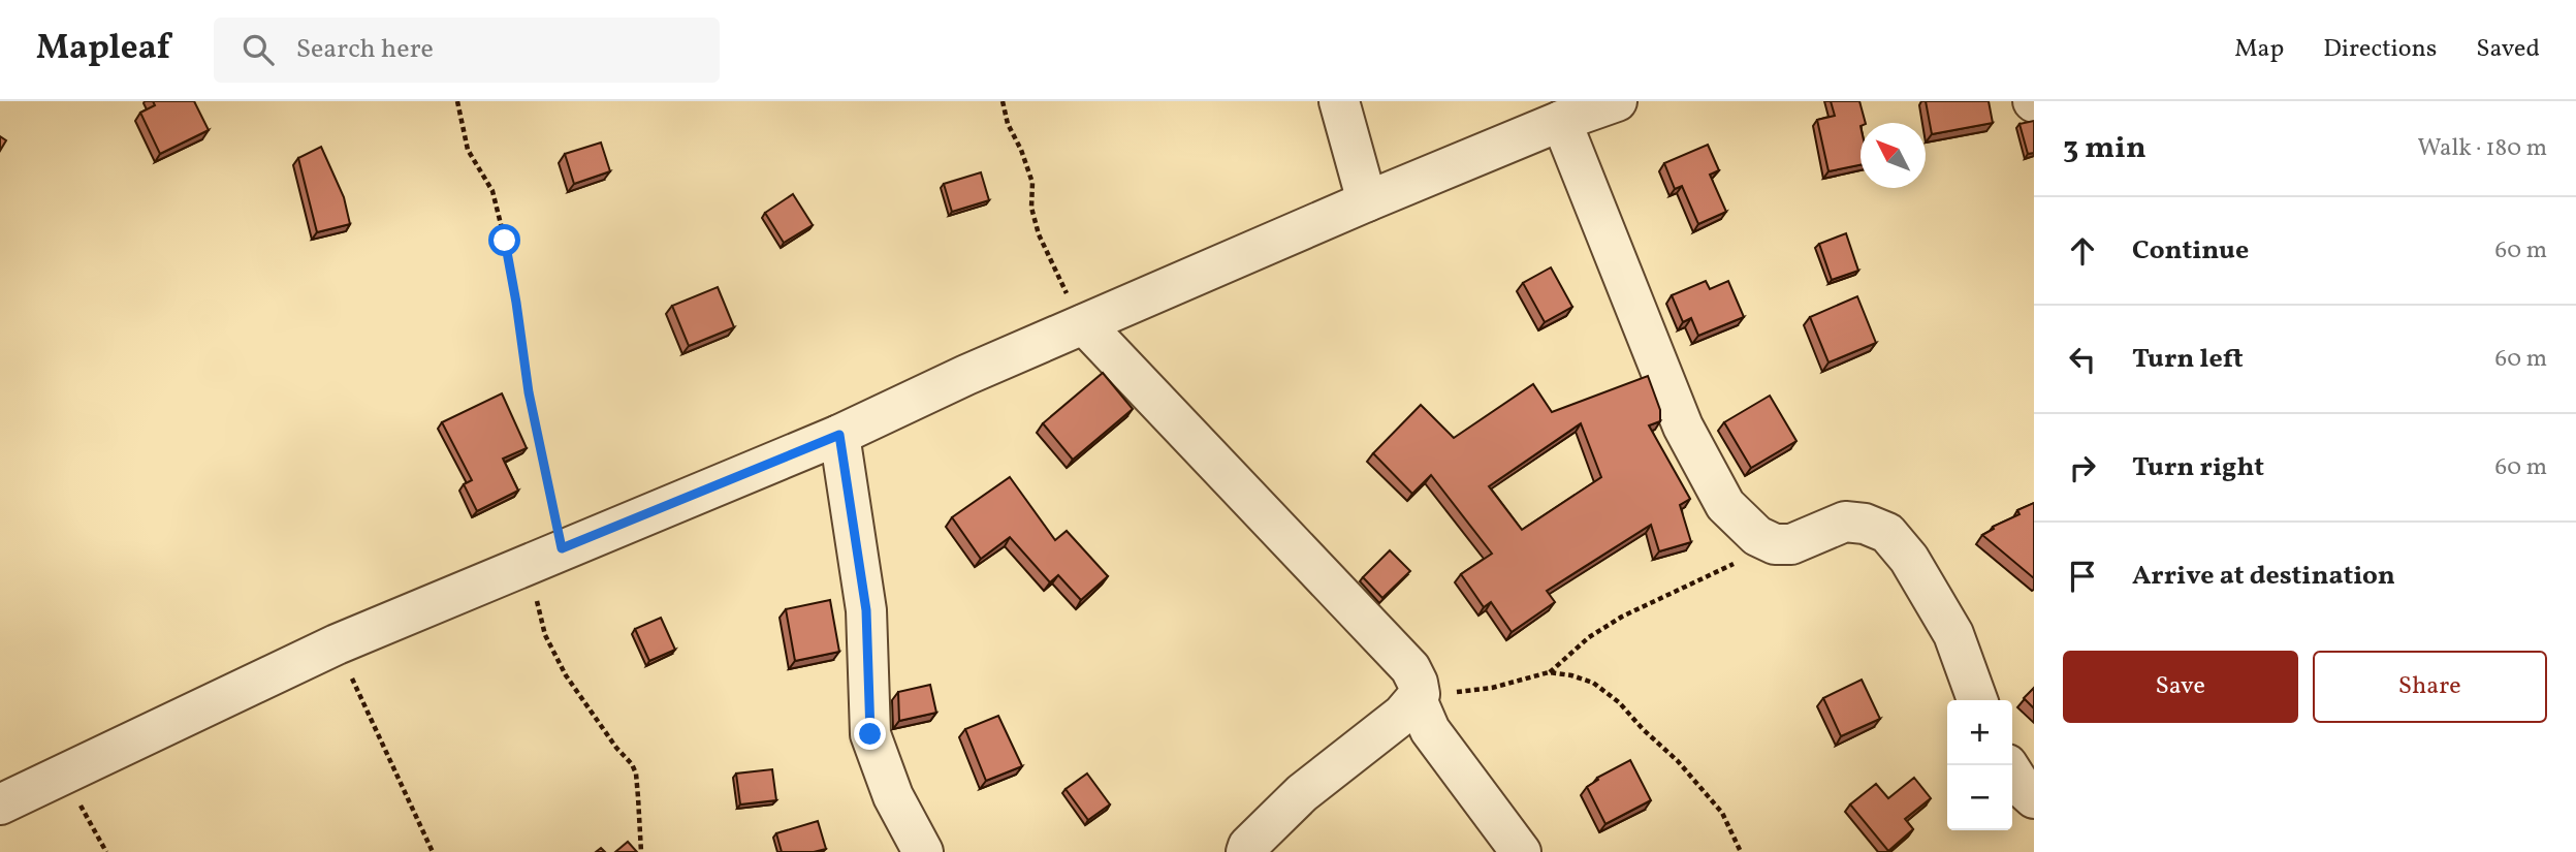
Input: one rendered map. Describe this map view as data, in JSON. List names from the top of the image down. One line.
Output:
{"north":"top left","page":{"header":"Mapleaf","search":"Search here","nav":["Map","Directions","Saved"],"heading":["3 min","Walk · 180 m"],"list":[["Continue","60 m"],["Turn left","60 m"],["Turn right","60 m"],"Arrive at destination"],"buttons":["Save","Share"],"map_buttons":["+","−"]}}
